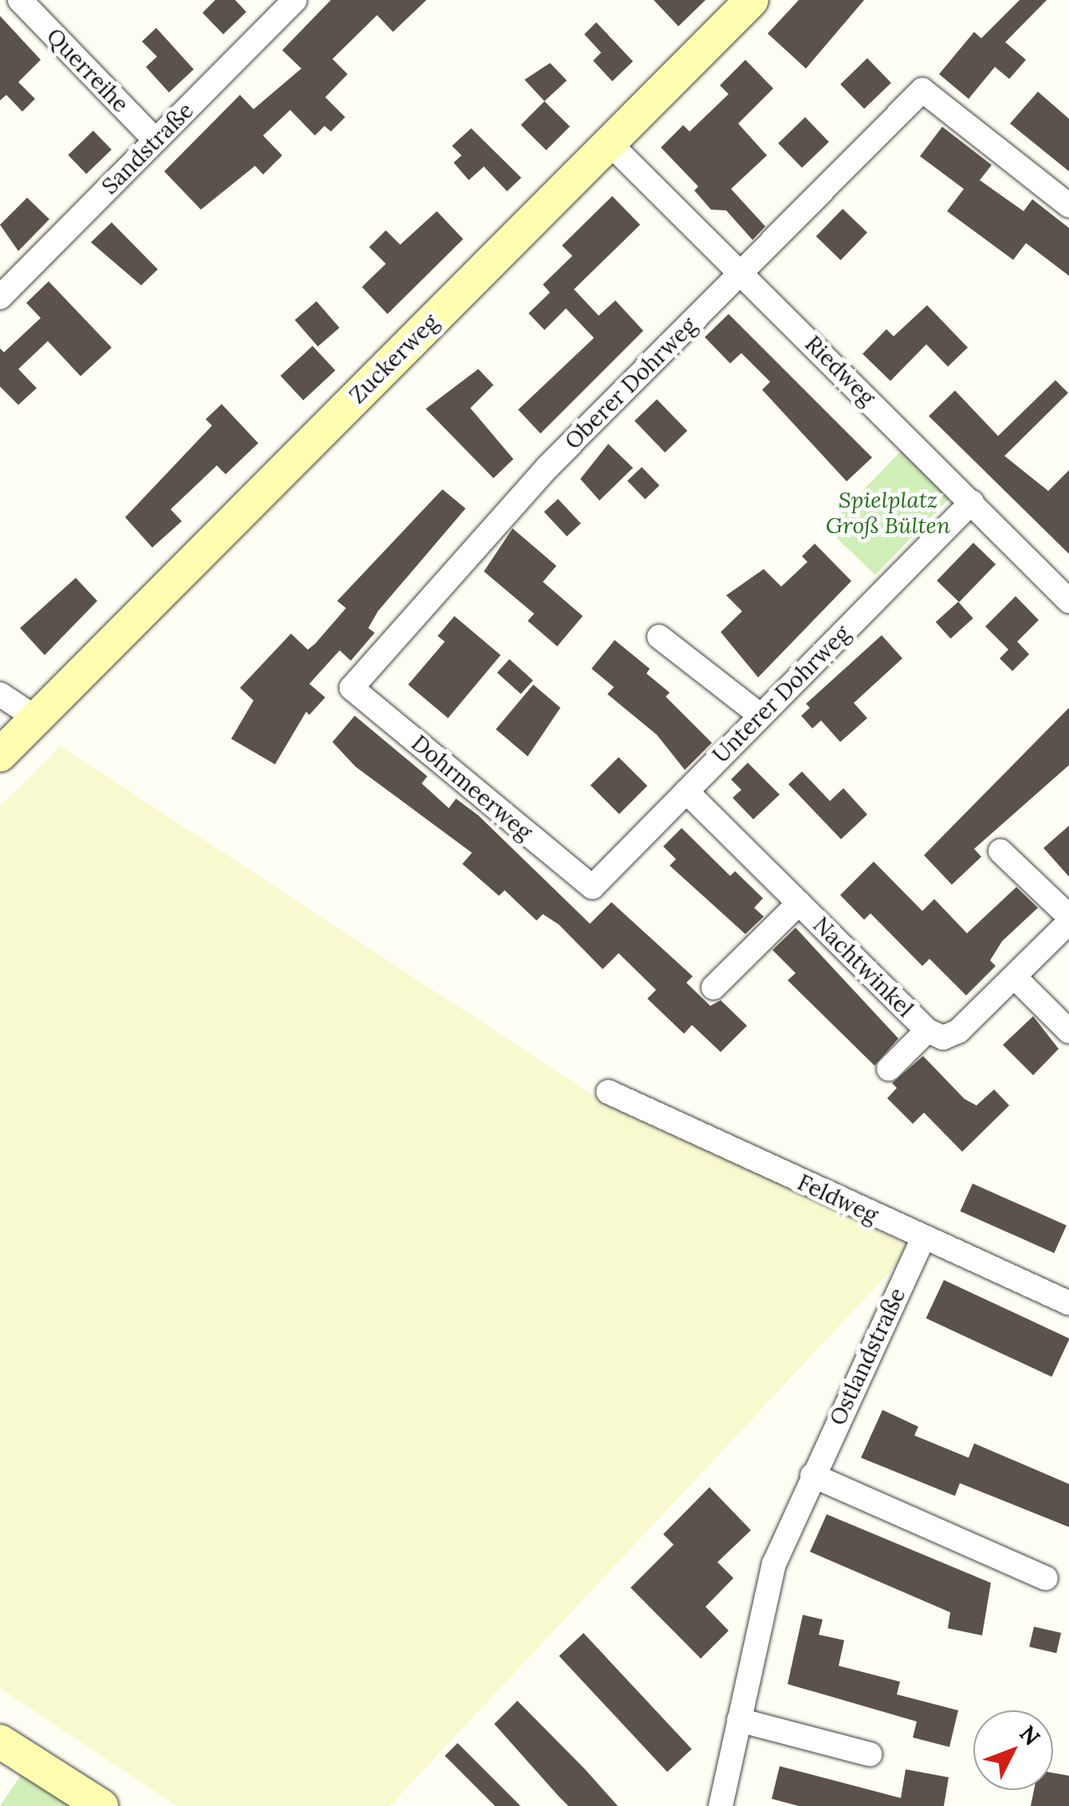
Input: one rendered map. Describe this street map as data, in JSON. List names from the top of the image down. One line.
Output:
{"streets":{"street":["Querreihe","Sandstraße","Zuckerweg","Riedweg","Oberer Dohrweg","Unterer Dohrweg","Dohrmeerweg","Nachtwinkel","Feldweg","Ostlandstraße"]},"crossings":[["Querreihe","Sandstraße"],["Zuckerweg","Riedweg"],["Riedweg","Oberer Dohrweg"],["Riedweg","Unterer Dohrweg"],["Oberer Dohrweg","Dohrmeerweg"],["Unterer Dohrweg","Dohrmeerweg"],["Unterer Dohrweg","Nachtwinkel"],["Feldweg","Ostlandstraße"]],"parks":["Spielplatz Groß Bülten"],"north":"top right"}
